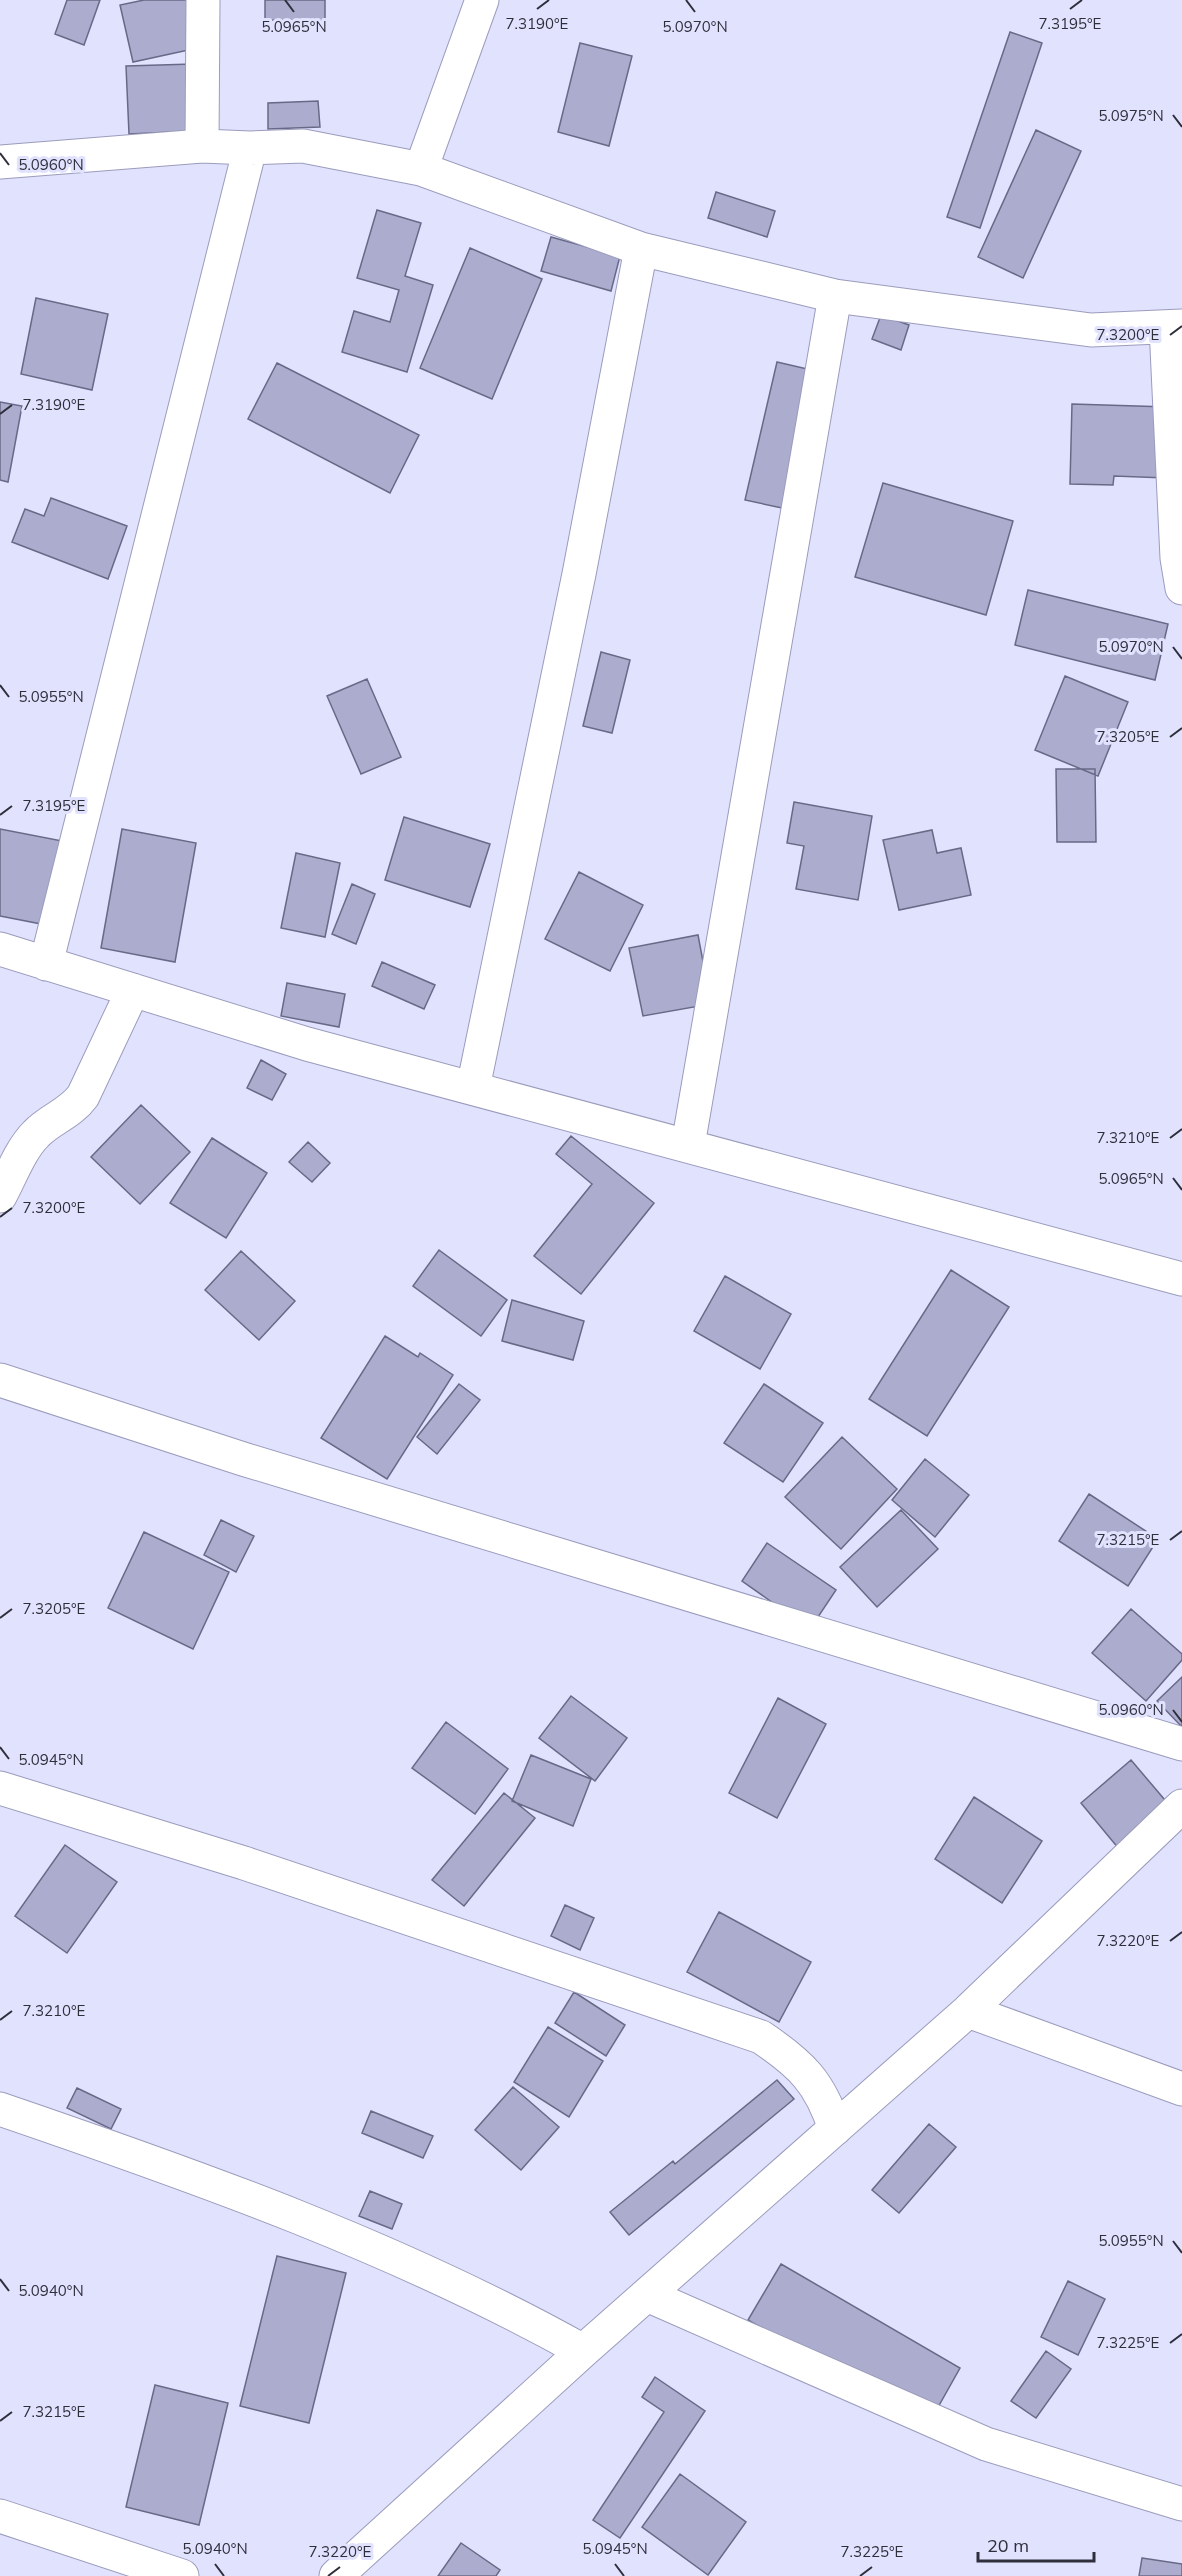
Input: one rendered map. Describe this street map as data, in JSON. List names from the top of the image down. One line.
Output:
{"scale_bar":"20 m","coordinates":["7.3195°E","7.3190°E","5.0965°N","5.0970°N","5.0975°N","5.0960°N","7.3200°E","5.0955°N","7.3205°E","7.3210°E","7.3215°E","5.0945°N","7.3220°E","5.0940°N","7.3225°E"]}
